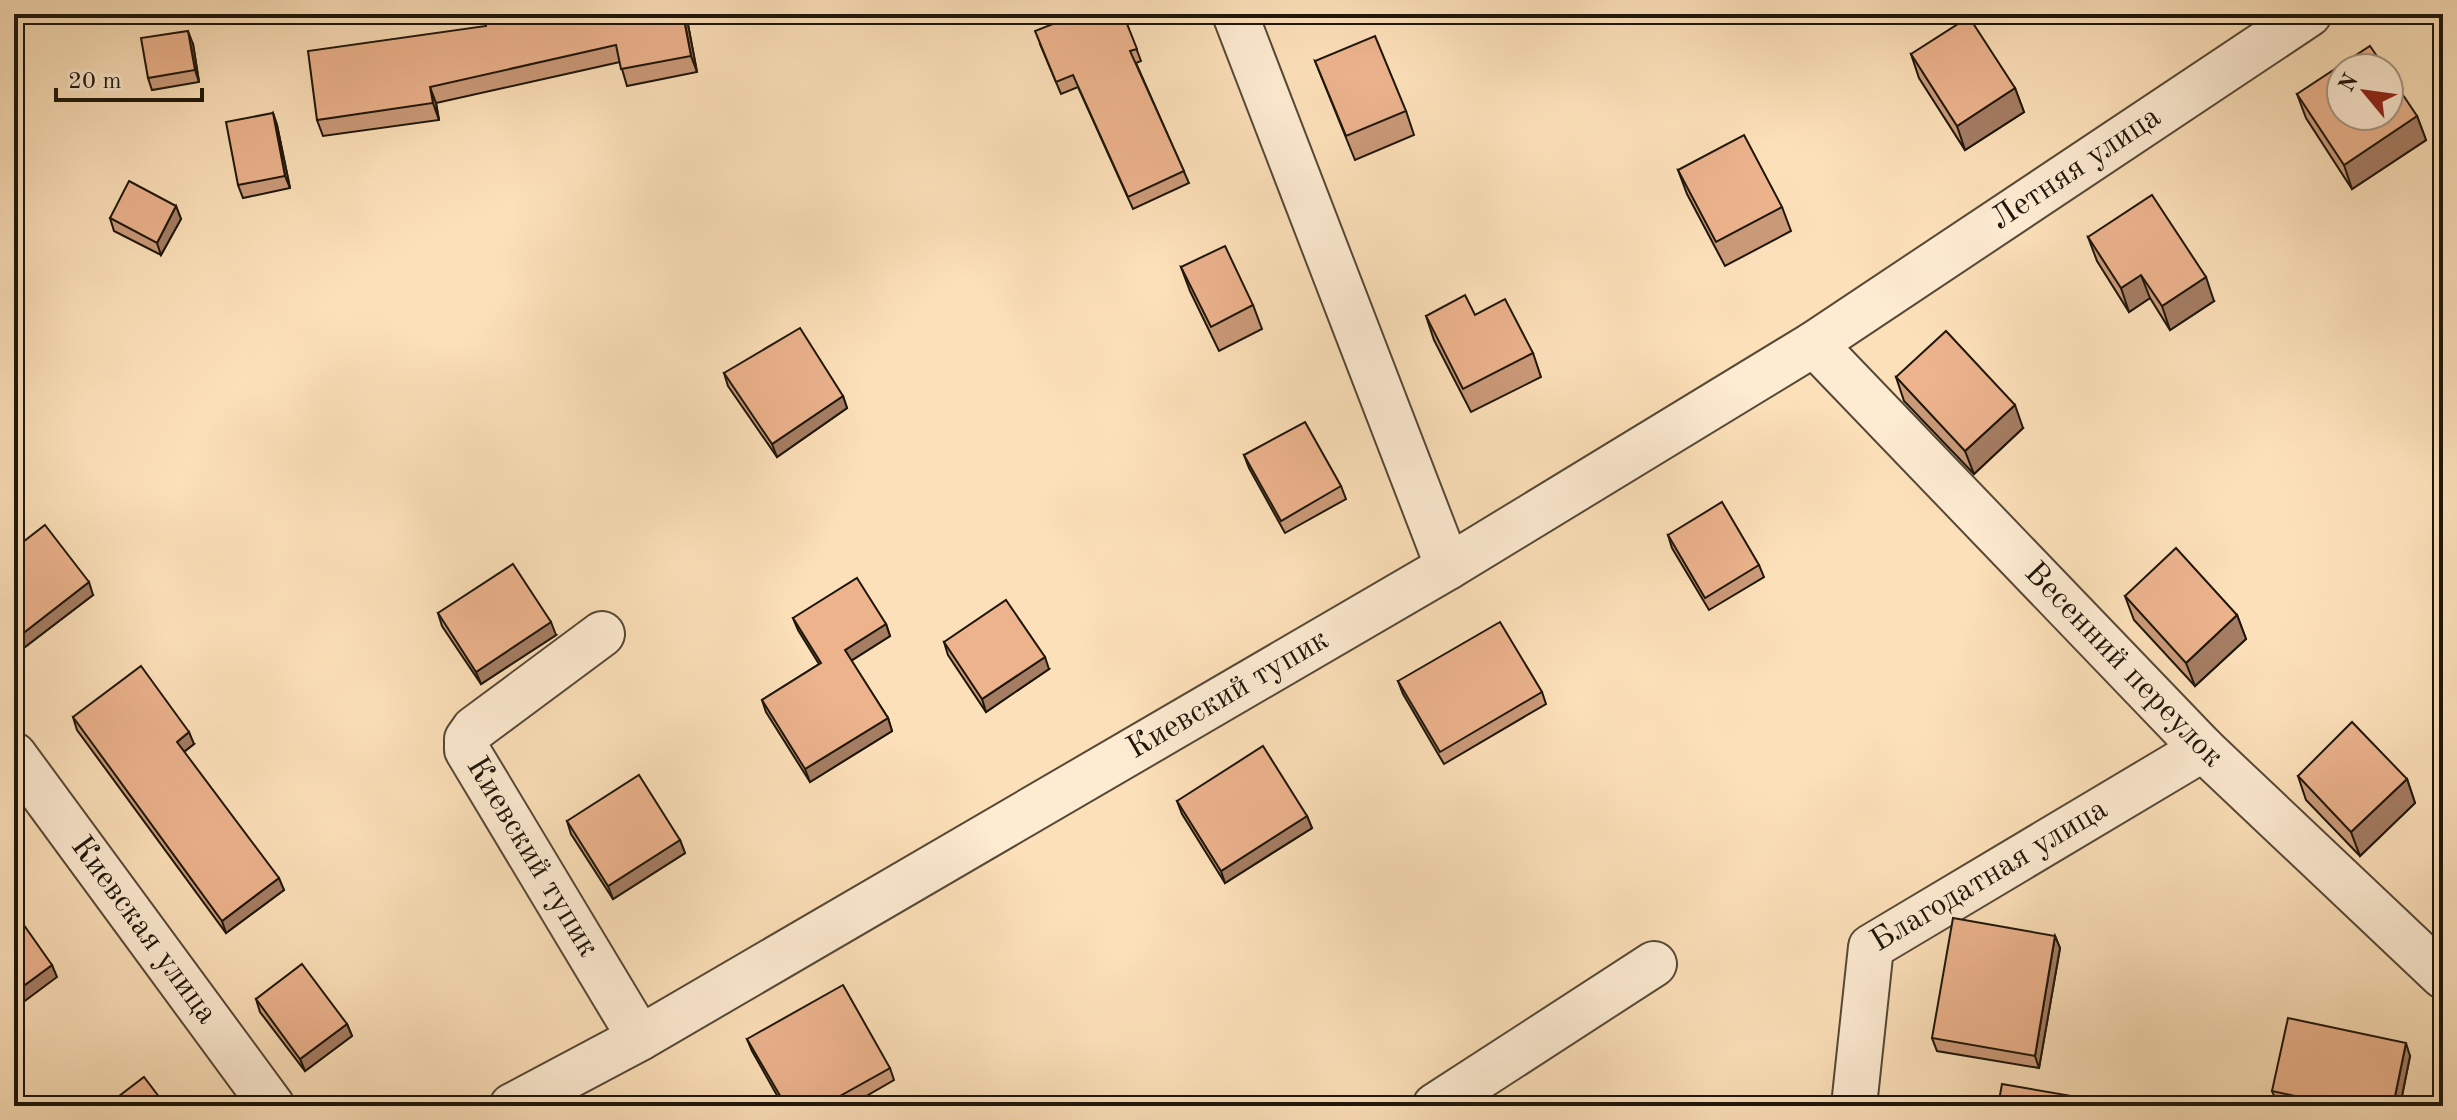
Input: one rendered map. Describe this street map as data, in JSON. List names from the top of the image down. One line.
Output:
{"streets":{"street":["Летняя улица","Весенний переулок","Киевский тупик","Благодатная улица","Киевская улица"]},"crossings":[["Летняя улица","Весенний переулок"],["Летняя улица","Киевский тупик"],["Весенний переулок","Киевский тупик"],["Весенний переулок","Благодатная улица"]],"scale_bar":"20 m","north":"top left"}
